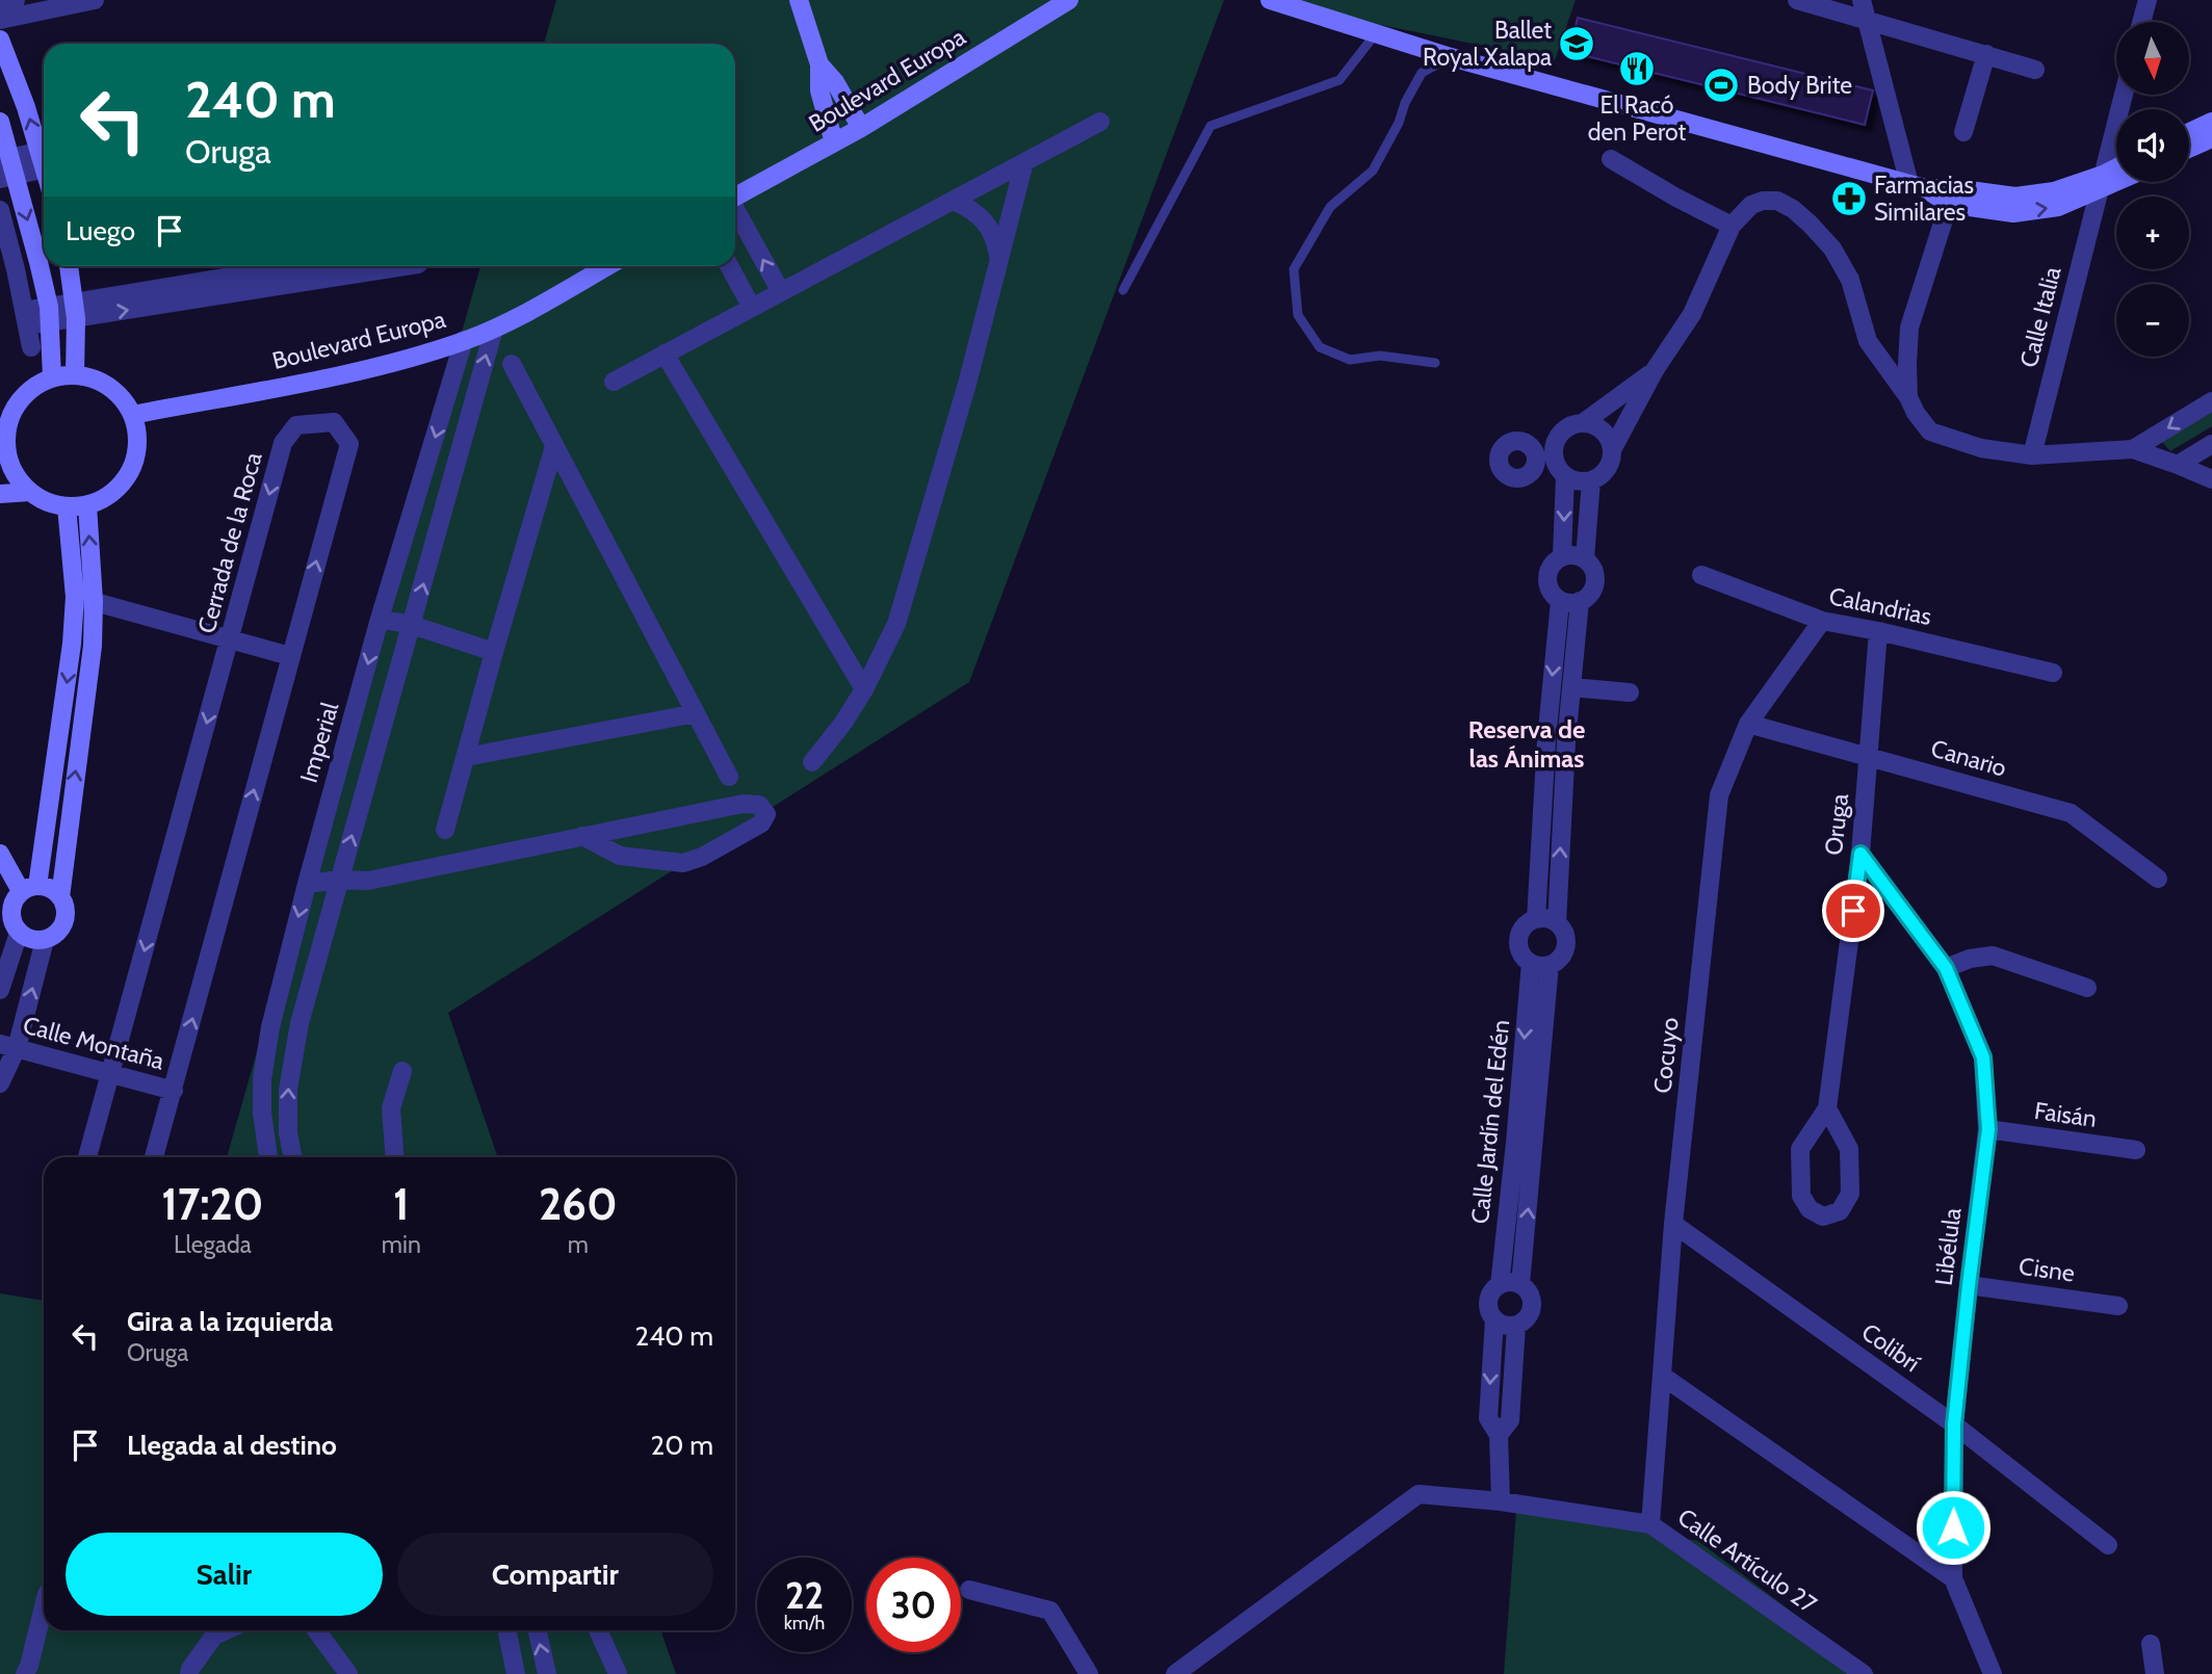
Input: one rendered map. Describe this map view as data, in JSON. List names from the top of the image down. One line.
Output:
{"streets":{"main road":["Boulevard Europa"],"street":["Calle Italia","Cerrada de la Roca","Calandrias","Imperial","Canario","Oruga","Calle Montaña","Cocuyo","Faisán","Calle Jardín del Edén","Libélula","Cisne","Colibrí","Calle Artículo 27"]},"crossings":[["Boulevard Europa","Imperial"],["Cerrada de la Roca","Calle Montaña"],["Calandrias","Oruga"],["Calandrias","Cocuyo"],["Canario","Oruga"],["Canario","Cocuyo"],["Oruga","Libélula"],["Cocuyo","Colibrí"],["Cocuyo","Calle Artículo 27"],["Faisán","Libélula"],["Libélula","Cisne"],["Libélula","Colibrí"]],"districts":["Reserva de las Ánimas"],"places":{"school or university":["Ballet Royal Xalapa"],"restaurant":["El Racó den Perot"],"sports":["Body Brite"],"pharmacy":["Farmacias Similares"]},"north":"bottom","page":{"map_buttons":["+","−"],"turn":["240 m","Oruga"],"then":"Luego","eta":["17:20","Llegada","1","min","260","m"],"list":[{"name":"Gira a la izquierda","note":"Oruga","value":"240 m"},{"name":"Llegada al destino","value":"20 m"}],"buttons":["Salir","Compartir"],"speed":"22 km/h","limit":"30"}}
